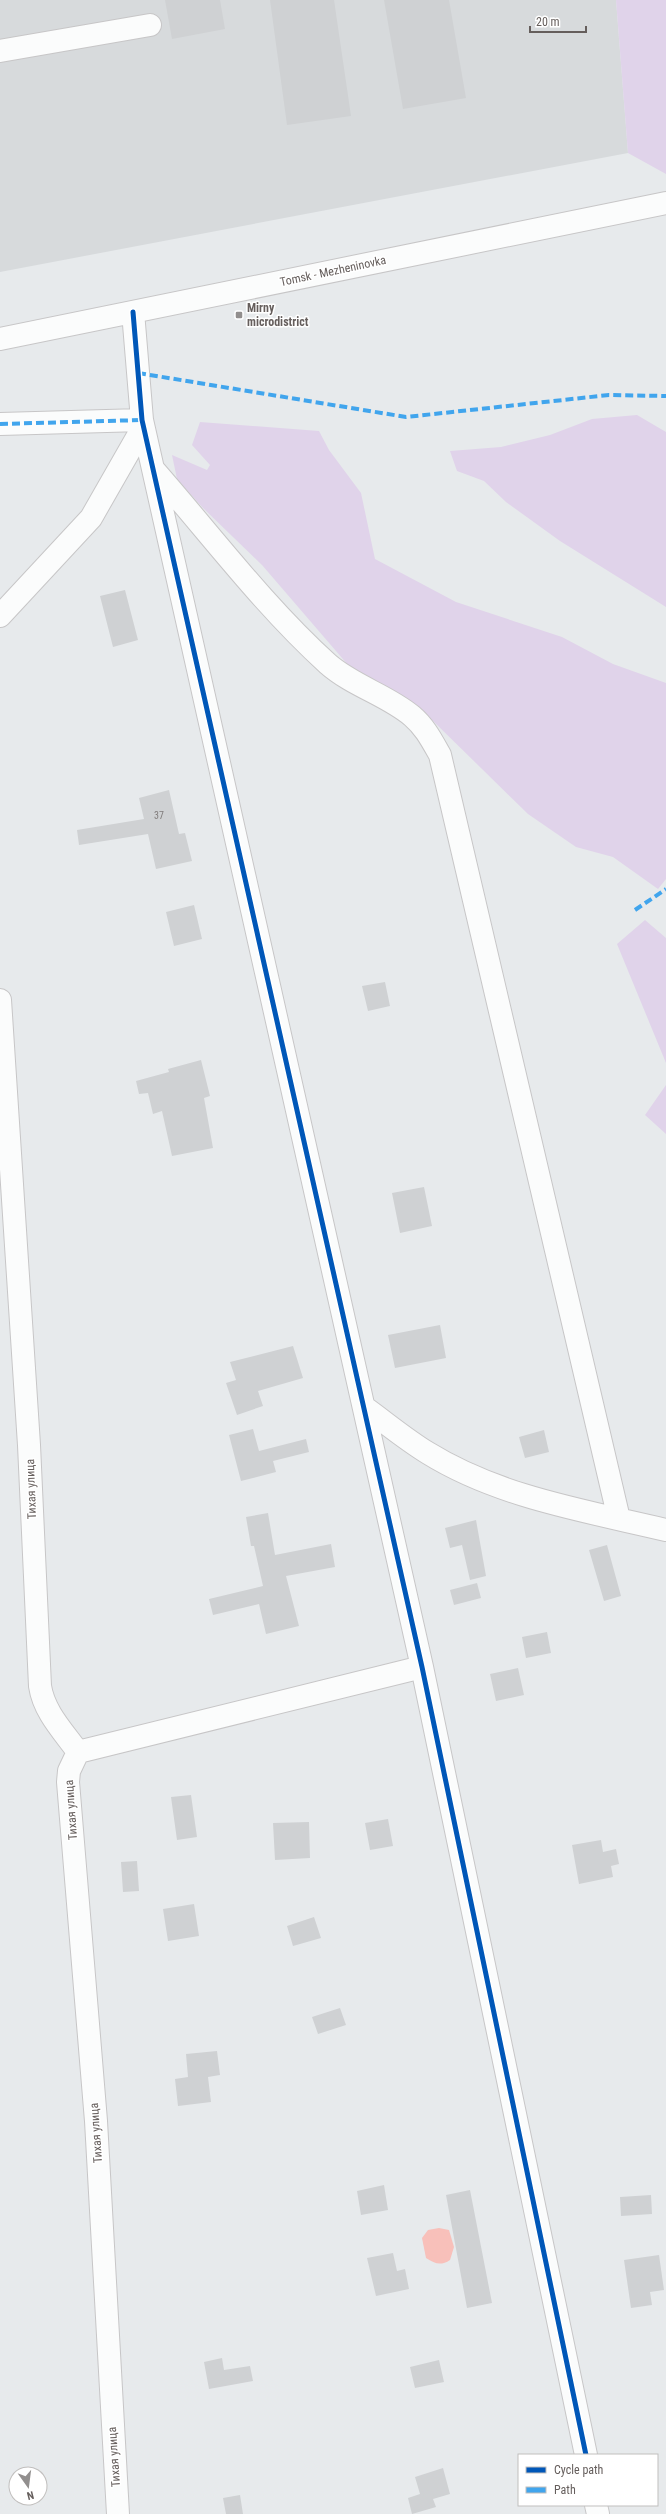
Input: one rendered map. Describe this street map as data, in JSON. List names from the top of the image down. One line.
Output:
{"streets":{"street":["Tomsk - Mezheninovka","Тихая улица"]},"places":{"transit":["Mirny microdistrict"]},"house_numbers":["37"],"legend":["Cycle path","Path"],"scale_bar":"20 m","north":"bottom"}
